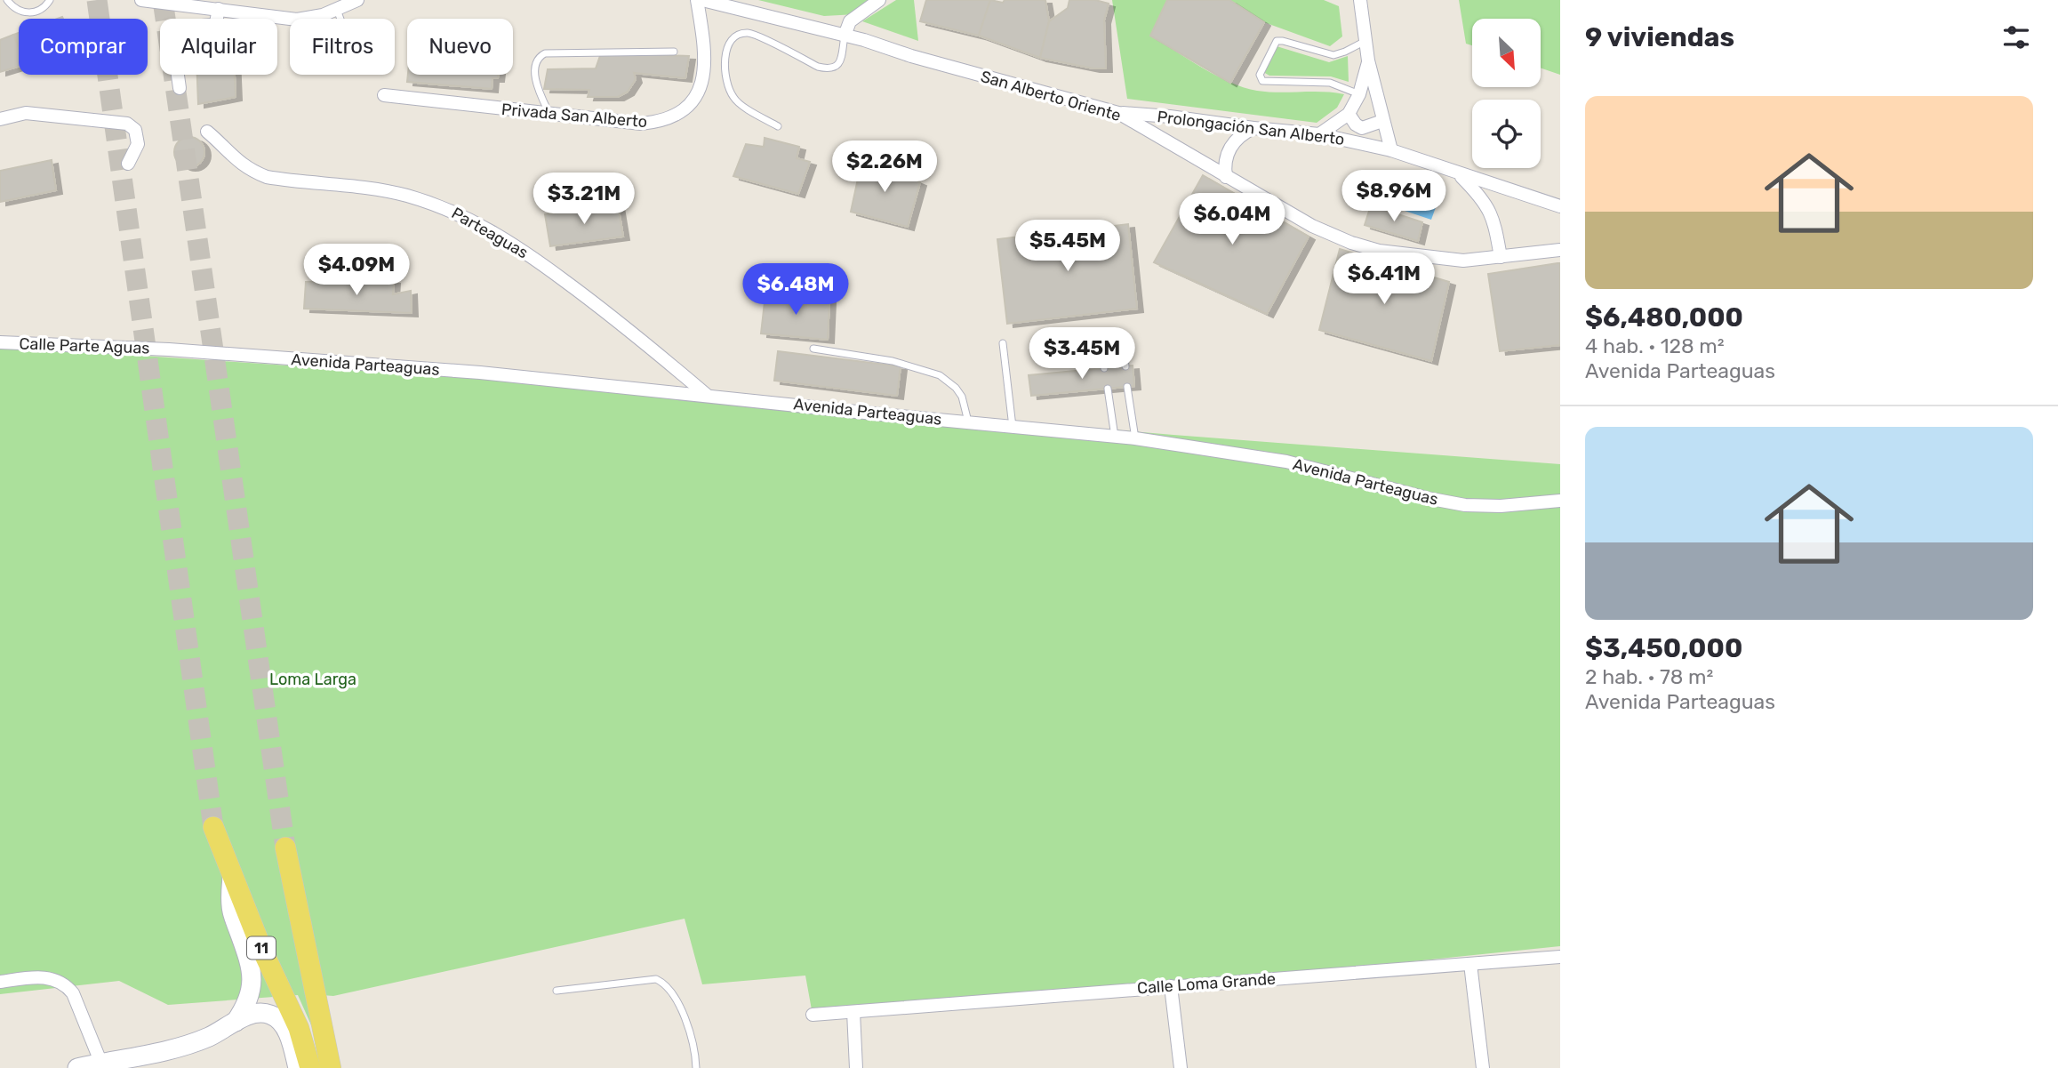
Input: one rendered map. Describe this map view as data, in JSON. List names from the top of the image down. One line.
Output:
{"streets":{"main road":["11"],"street":["San Alberto Oriente","Privada San Alberto","Prolongación San Alberto","Parteaguas","Calle Parte Aguas","Avenida Parteaguas","Calle Loma Grande"]},"crossings":[["San Alberto Oriente","Prolongación San Alberto"],["Parteaguas","Avenida Parteaguas"],["Calle Parte Aguas","Avenida Parteaguas"]],"parks":["Loma Larga"],"north":"bottom right","page":{"heading":"9 viviendas","chip":["Comprar","Alquilar","Filtros","Nuevo"],"list":[{"name":"$6,480,000","note":"4 hab. · 128 m² · Avenida Parteaguas"},{"name":"$3,450,000","note":"2 hab. · 78 m² · Avenida Parteaguas"}],"price":["$2.26M","$8.96M","$3.21M","$6.04M","$5.45M","$4.09M","$6.41M","$6.48M","$3.45M"]}}
